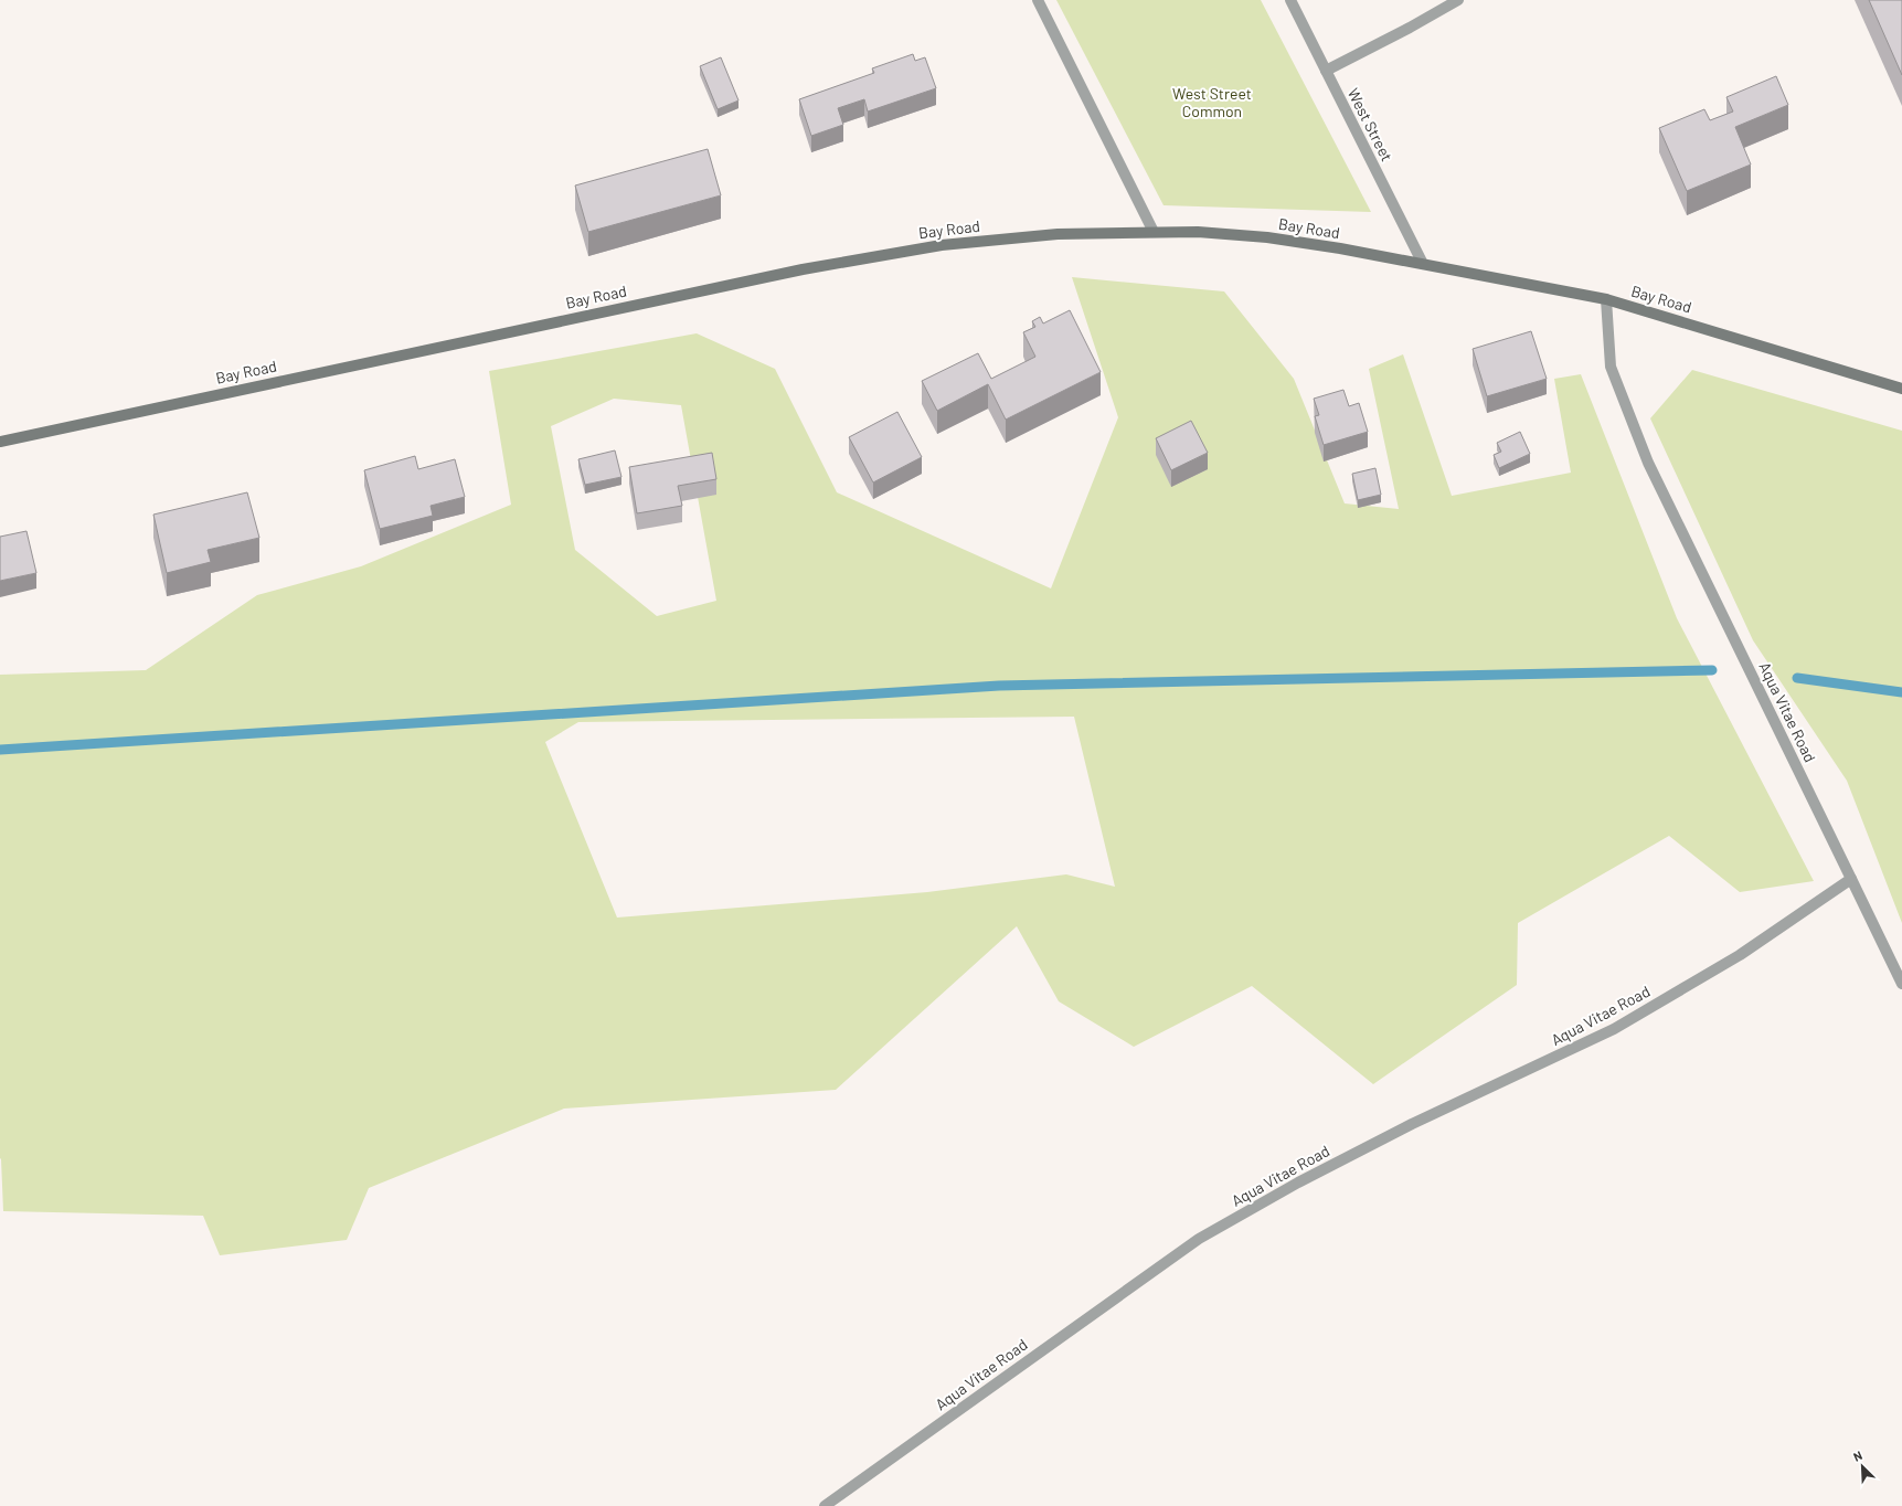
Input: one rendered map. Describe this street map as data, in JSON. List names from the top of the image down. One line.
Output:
{"streets":{"main road":["Bay Road"],"street":["West Street","Aqua Vitae Road"]},"crossings":[["West Street","Bay Road"],["Bay Road","Aqua Vitae Road"]],"parks":["West Street Common"],"north":"top left"}
